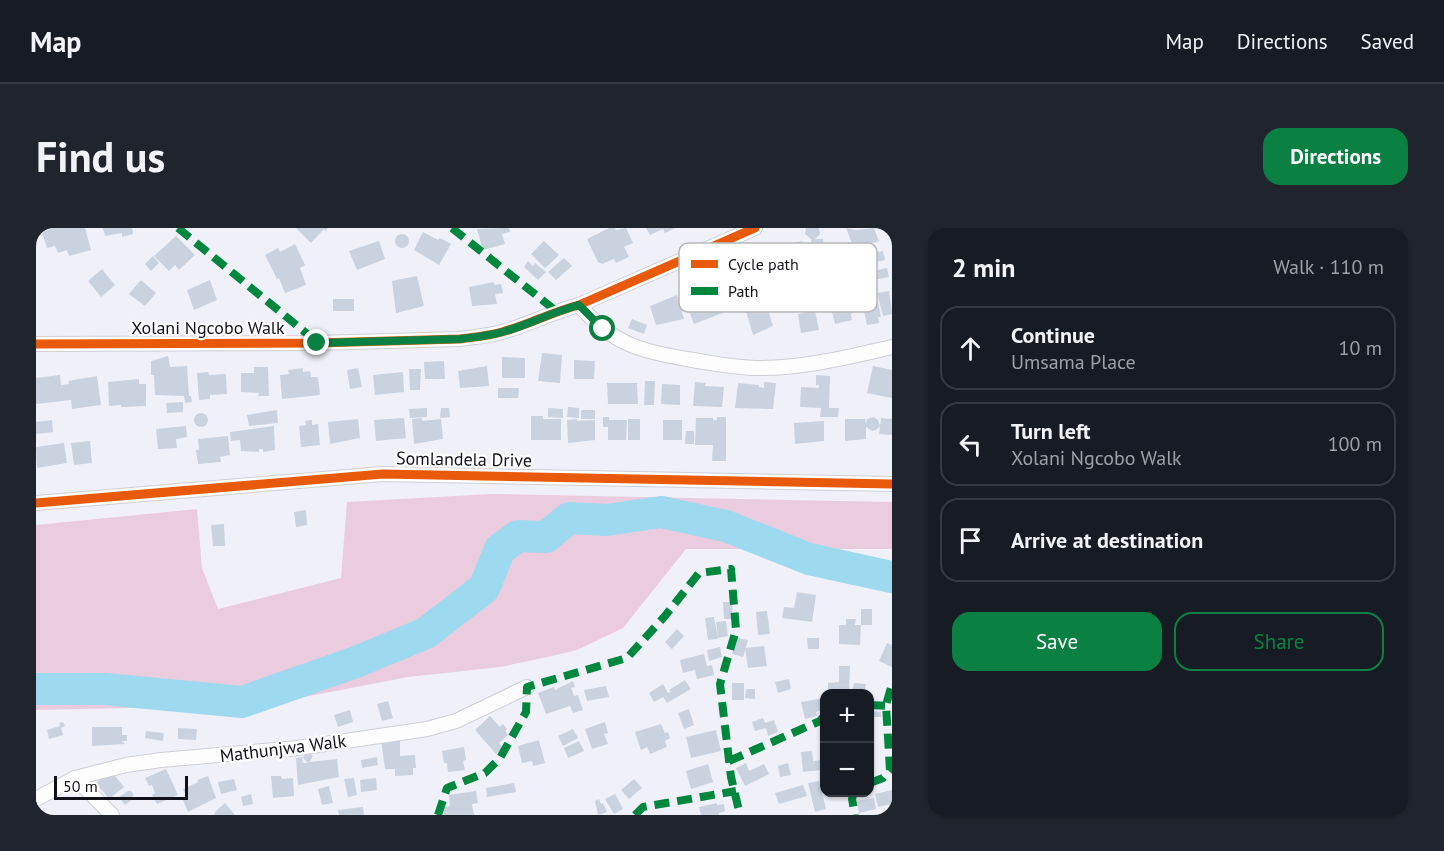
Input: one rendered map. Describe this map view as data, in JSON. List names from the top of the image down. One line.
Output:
{"streets":{"street":["Xolani Ngcobo Walk","Somlandela Drive","Mathunjwa Walk"]},"legend":["Cycle path","Path"],"scale_bar":"50 m","page":{"header":"Map","nav":["Map","Directions","Saved"],"buttons":["Directions",["Save","Share"]],"title":"Find us","heading":["2 min","Walk · 110 m"],"list":[["Continue","Umsama Place","10 m"],["Turn left","Xolani Ngcobo Walk","100 m"],"Arrive at destination"],"map_buttons":["+","−"],"scale":"50 m"}}
